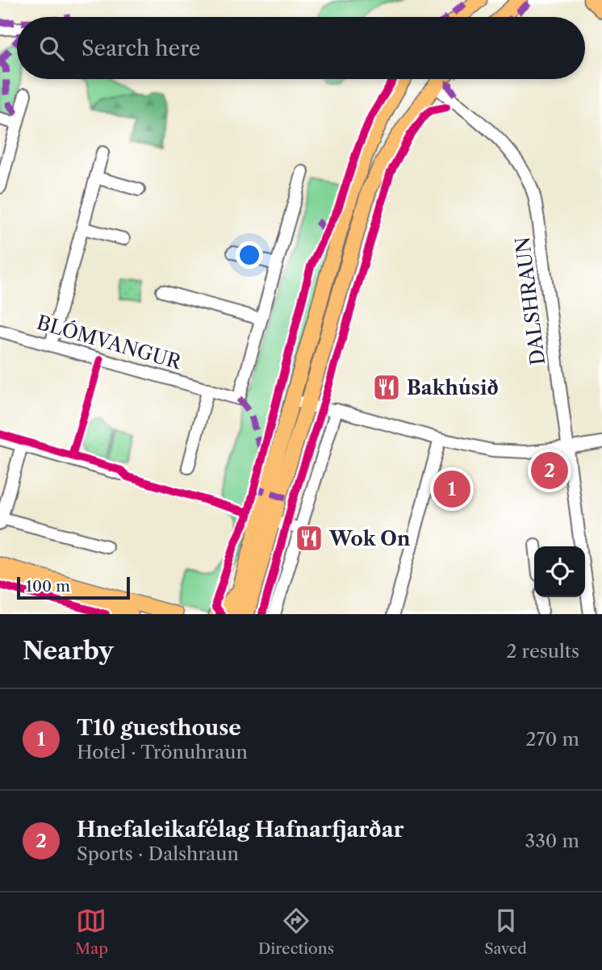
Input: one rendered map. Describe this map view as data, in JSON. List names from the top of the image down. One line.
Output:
{"streets":{"street":["DALSHRAUN","BLÓMVANGUR"]},"places":{"restaurant":["Bakhúsið","Wok On"]},"scale_bar":"100 m","page":{"search":"Search here","pins":["2","1"],"scale":"100 m","heading":["Nearby","2 results"],"list":[{"mark":"1","name":"T10 guesthouse","note":"Hotel · Trönuhraun","value":"270 m"},{"mark":"2","name":"Hnefaleikafélag Hafnarfjarðar","note":"Sports · Dalshraun","value":"330 m"}],"nav":["Map","Directions","Saved"]}}
